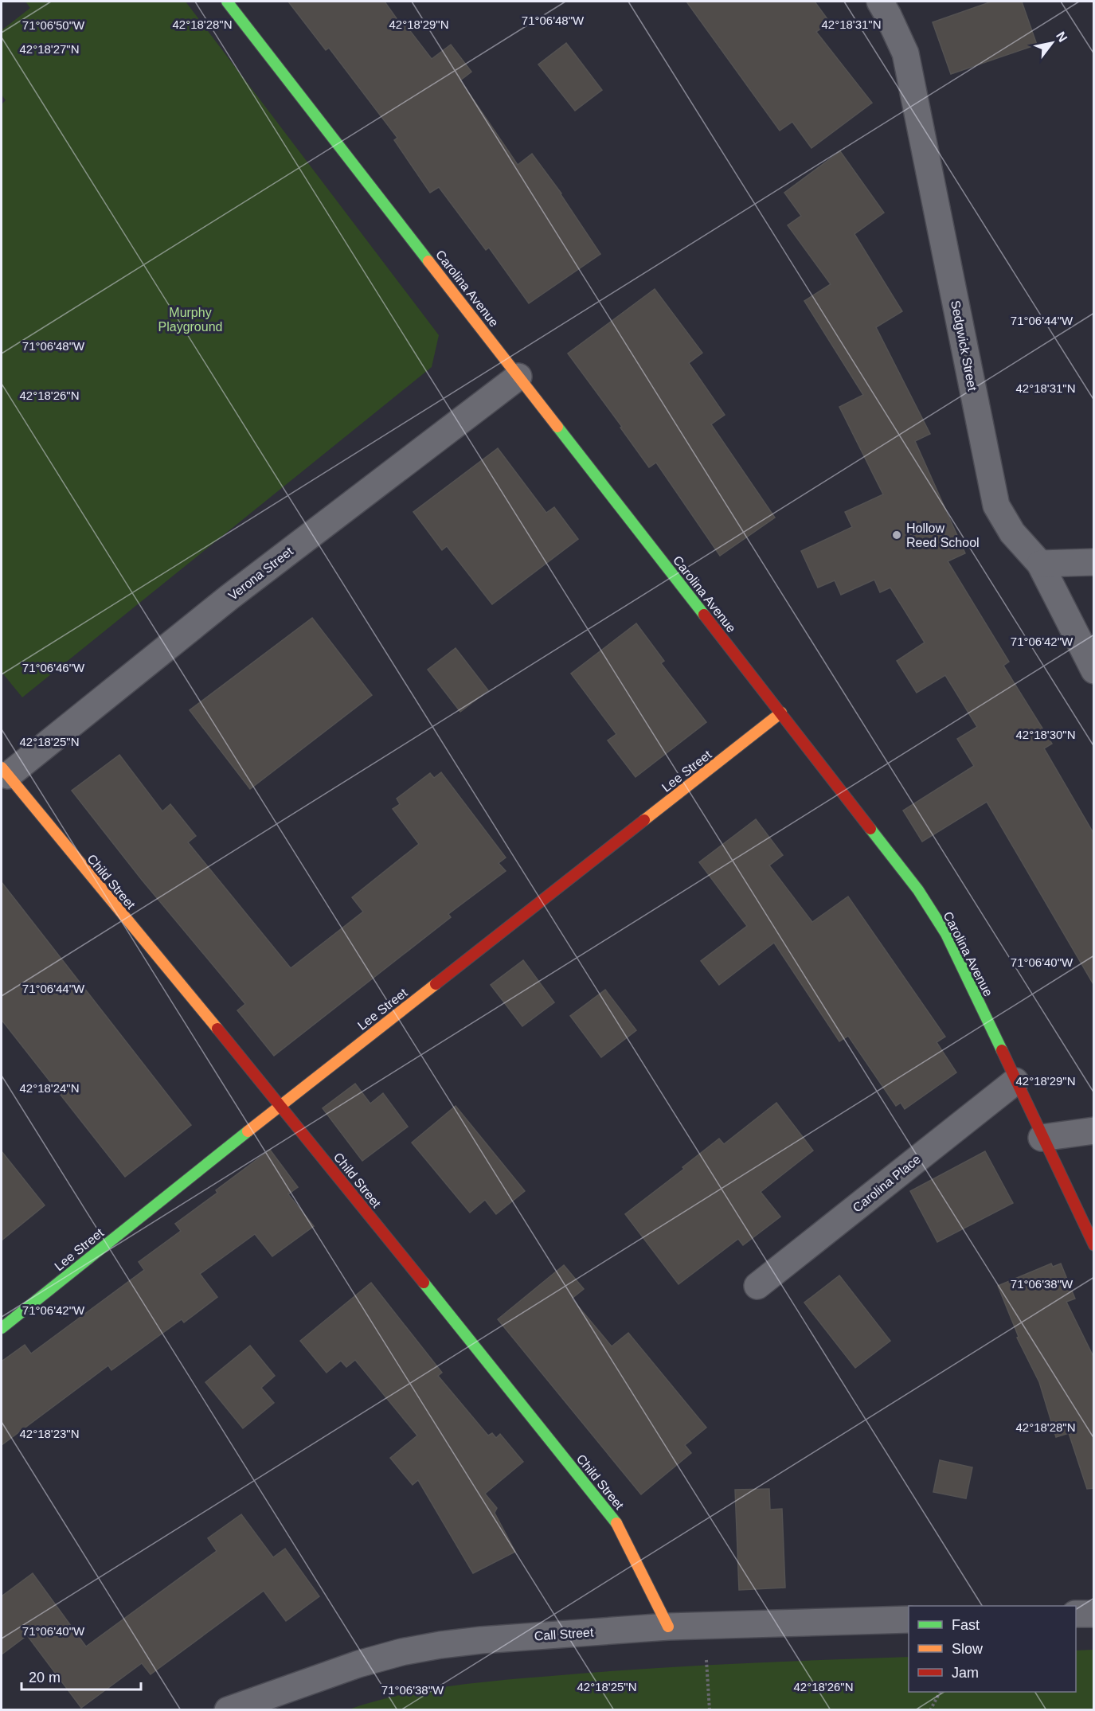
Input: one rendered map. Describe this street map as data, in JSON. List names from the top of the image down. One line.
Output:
{"streets":{"street":["Carolina Avenue","Sedgwick Street","Verona Street","Lee Street","Child Street","Carolina Place","Call Street"]},"crossings":[["Carolina Avenue","Verona Street"],["Carolina Avenue","Lee Street"],["Carolina Avenue","Carolina Place"],["Verona Street","Child Street"],["Lee Street","Child Street"],["Child Street","Call Street"]],"parks":["Murphy Playground"],"places":["Hollow Reed School"],"legend":["Fast","Slow","Jam"],"scale_bar":"20 m","north":"top right","coordinates":["71°06'48\"W","42°18'28\"N","42°18'29\"N","42°18'31\"N","71°06'50\"W","42°18'27\"N","71°06'44\"W","42°18'26\"N","71°06'42\"W","71°06'46\"W","42°18'30\"N","42°18'25\"N","71°06'40\"W","42°18'24\"N","71°06'38\"W","42°18'23\"N"]}
